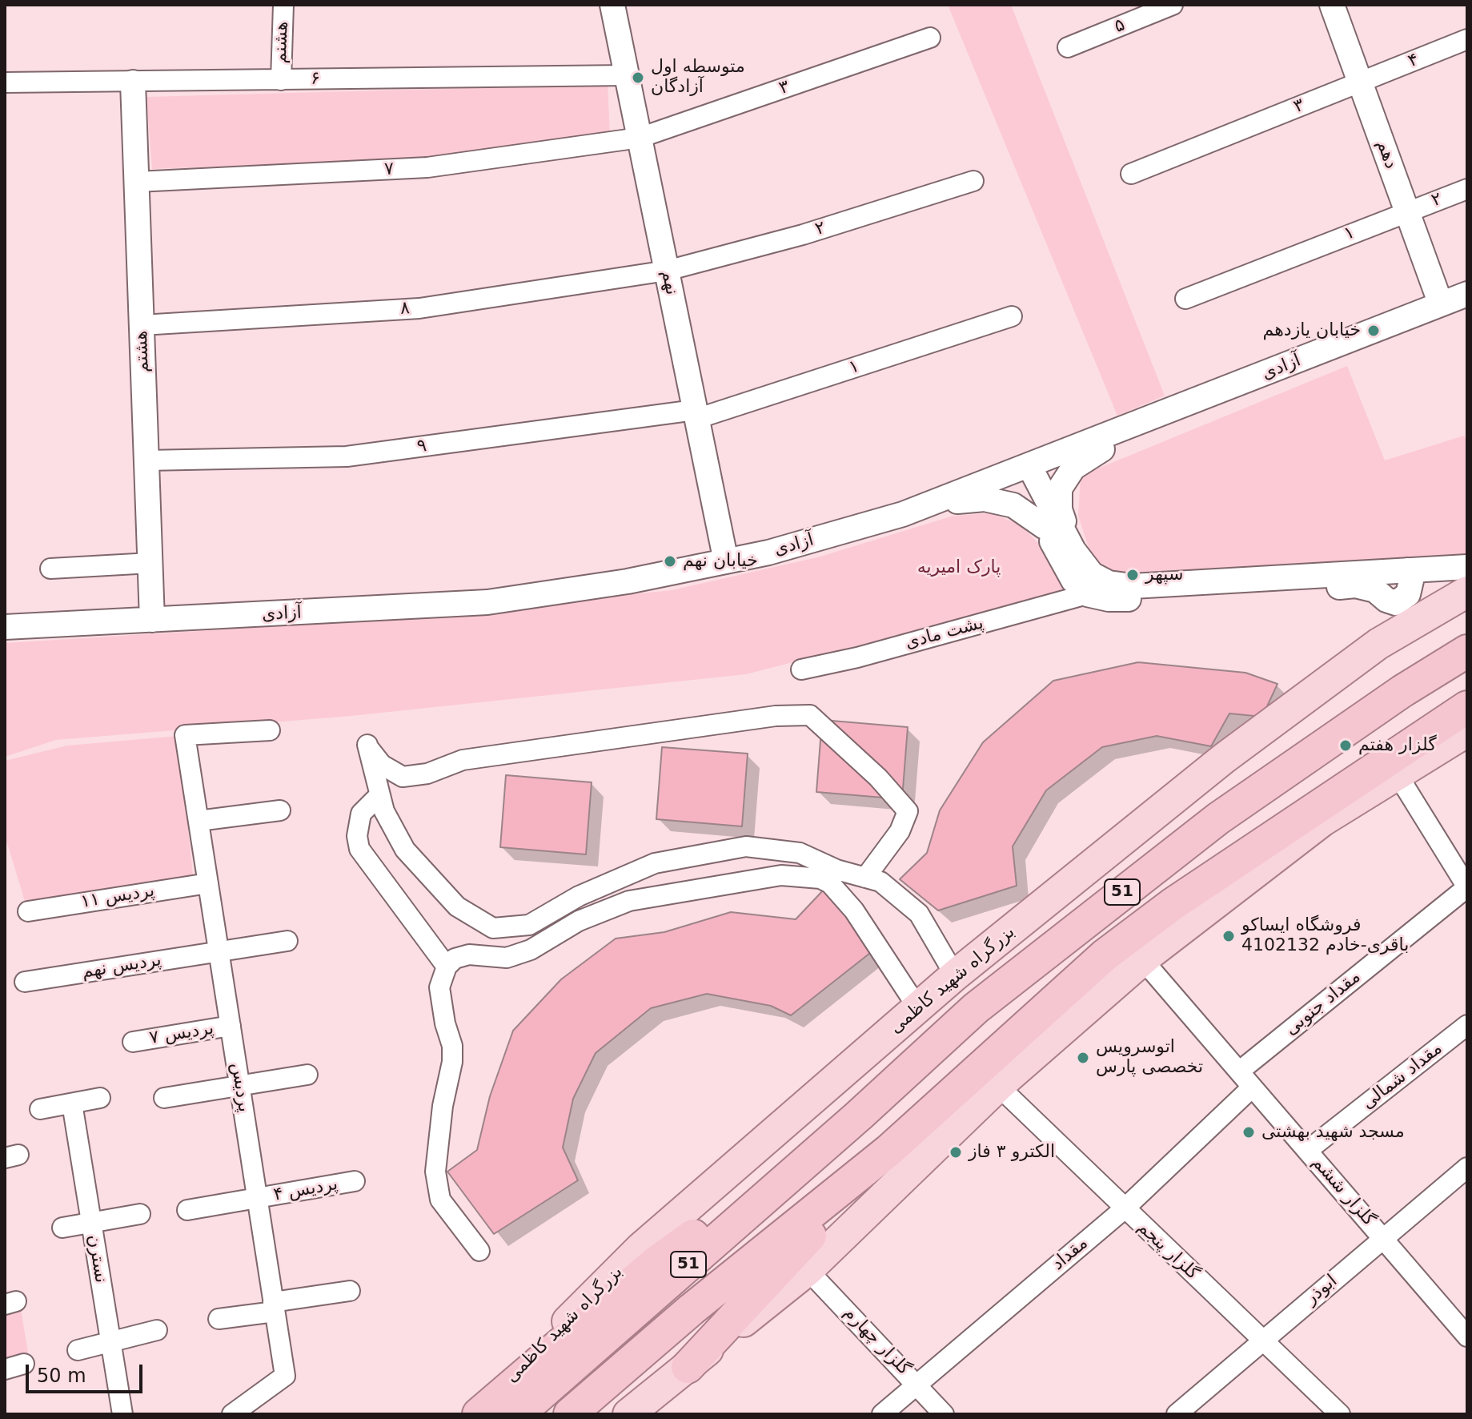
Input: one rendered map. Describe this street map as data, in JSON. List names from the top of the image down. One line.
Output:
{"streets":{"highway":["51","بزرگراه شهید کاظمی"],"street":["۵","هشنم","۴","۶","۳","دهم","۷","۲","۱","نهم","۸","هشتم","آزادی","۹","پشت مادی","پردیس ۱۱","پردیس نهم","مقداد جنوبی","پردیس ۷","مقداد شمالی","پردیس","پردیس ۴","گلزار ششم","گلزار پنجم","مقداد","نسترن","ابوذر","گلزار چهارم"]},"crossings":[["هشنم","۶"],["۴","۳"],["۴","دهم"],["۶","نهم"],["۶","هشتم"],["۳","دهم"],["۳","۷"],["۳","نهم"],["دهم","۲"],["دهم","۱"],["دهم","آزادی"],["۷","نهم"],["۷","هشتم"],["۲","۱"],["۲","نهم"],["۲","۸"],["۱","نهم"],["۱","۹"],["نهم","۸"],["نهم","آزادی"],["نهم","۹"],["۸","هشتم"],["هشتم","آزادی"],["هشتم","۹"],["پردیس ۱۱","پردیس"],["پردیس نهم","پردیس"],["مقداد جنوبی","گلزار ششم"],["پردیس ۷","پردیس"],["مقداد شمالی","گلزار ششم"],["پردیس","پردیس ۴"],["گلزار ششم","مقداد"],["گلزار ششم","ابوذر"],["گلزار پنجم","مقداد"],["گلزار پنجم","ابوذر"],["مقداد","گلزار چهارم"]],"parks":["پارک امیریه"],"places":["متوسطه اول آزادگان","خیابان یازدهم","خیابان نهم","سپهر","گلزار هفتم","فروشگاه ایساکو باقری-خادم 4102132","اتوسرویس تخصصی پارس","مسجد شهید بهشتی","الکترو ۳ فاز"],"scale_bar":"50 m"}
